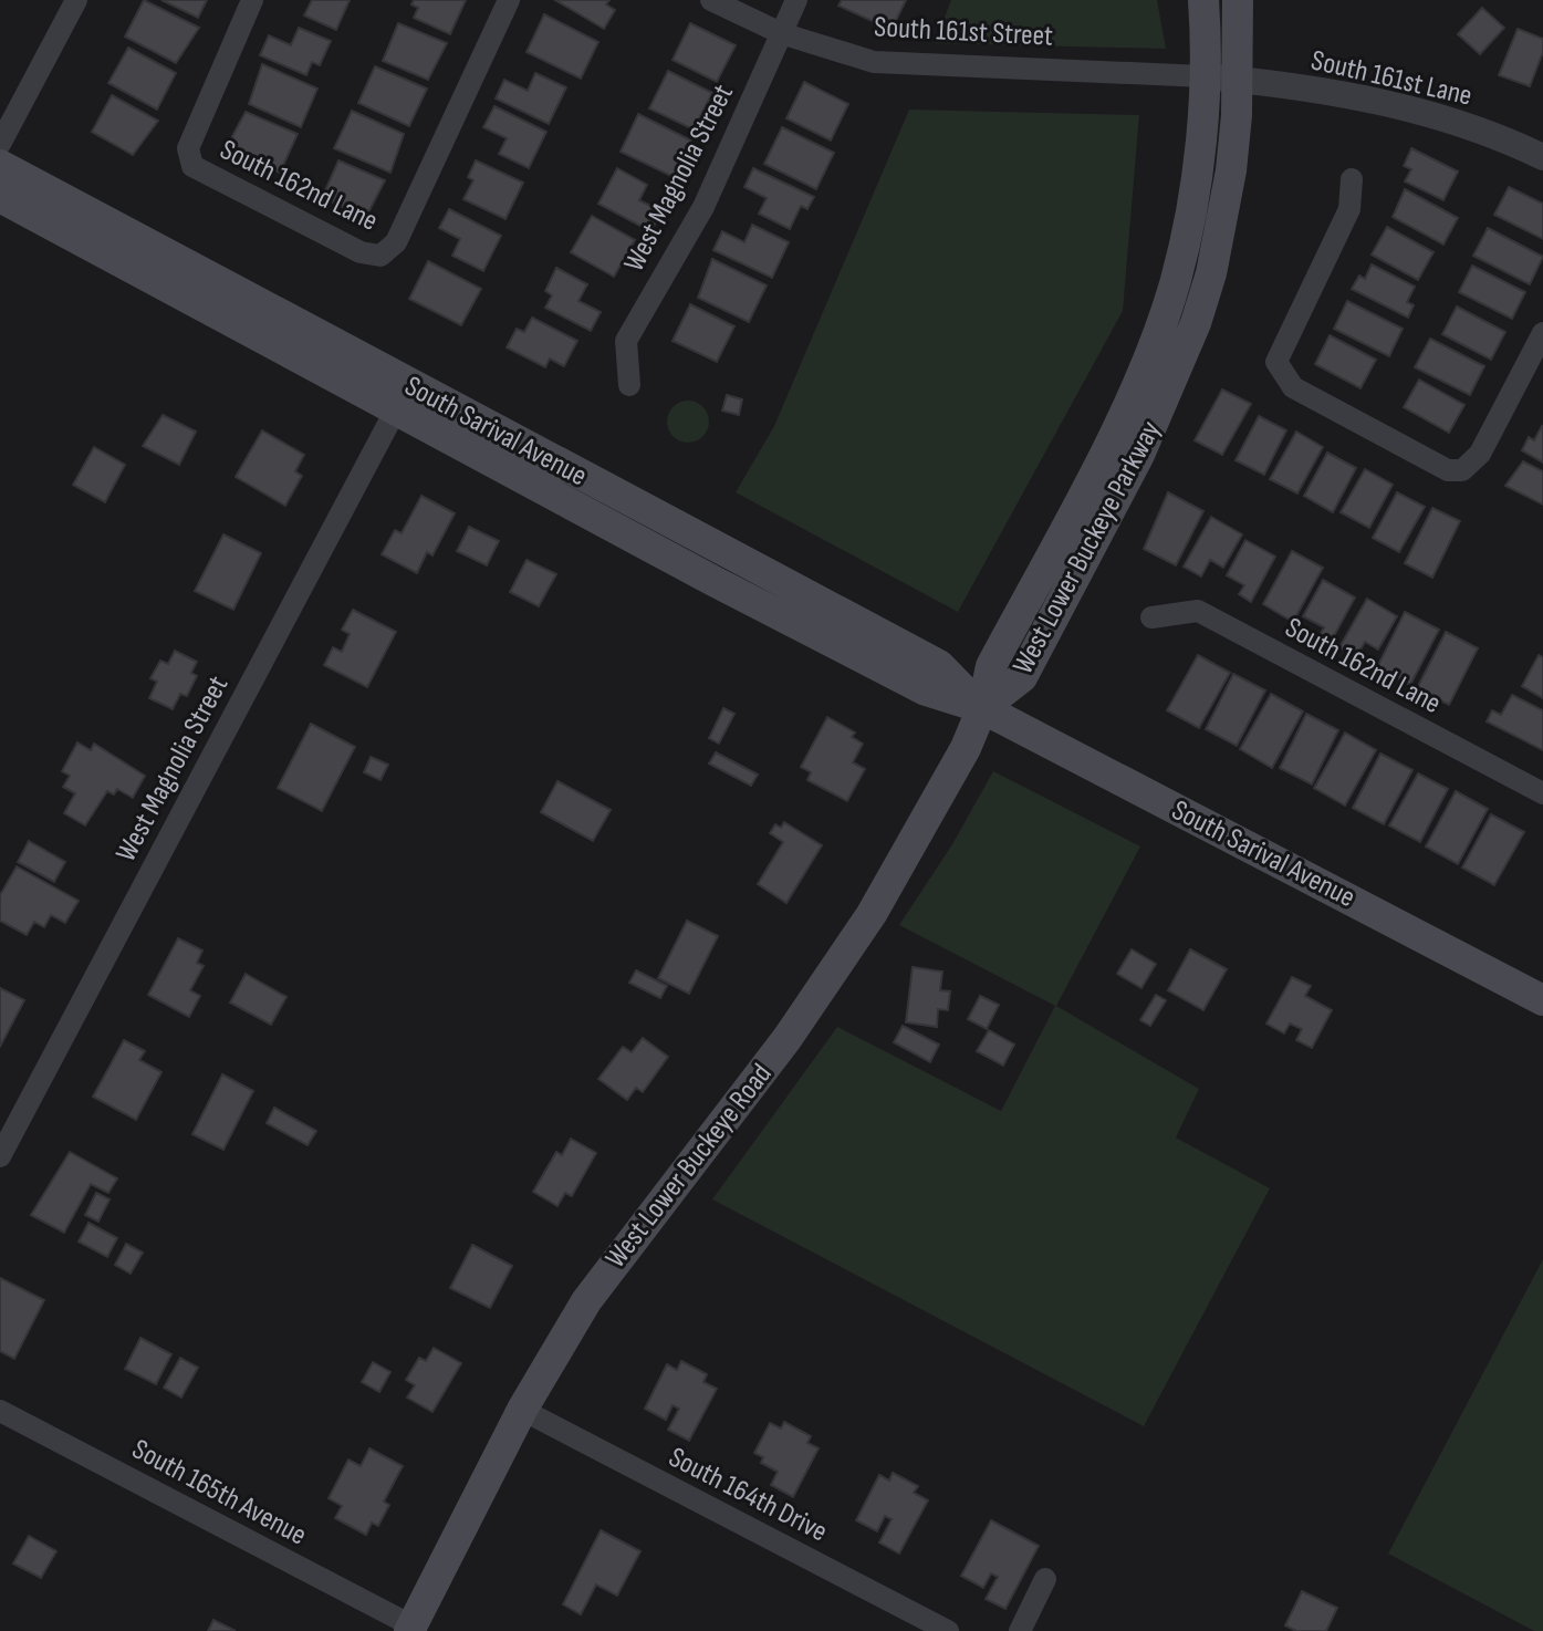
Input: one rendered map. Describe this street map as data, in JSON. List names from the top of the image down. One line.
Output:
{"streets":{"main road":["South Sarival Avenue","West Lower Buckeye Parkway","West Lower Buckeye Road"],"street":["South 161st Street","South 161st Lane","West Magnolia Street","South 162nd Lane","South 165th Avenue","South 164th Drive"]},"crossings":[["South 161st Street","South 161st Lane"],["South 161st Street","West Magnolia Street"],["South 161st Street","West Lower Buckeye Parkway"],["South 161st Lane","West Lower Buckeye Parkway"],["West Magnolia Street","South Sarival Avenue"],["South Sarival Avenue","West Lower Buckeye Parkway"],["South Sarival Avenue","West Lower Buckeye Road"],["West Lower Buckeye Parkway","West Lower Buckeye Road"],["West Lower Buckeye Road","South 165th Avenue"],["West Lower Buckeye Road","South 164th Drive"]]}
